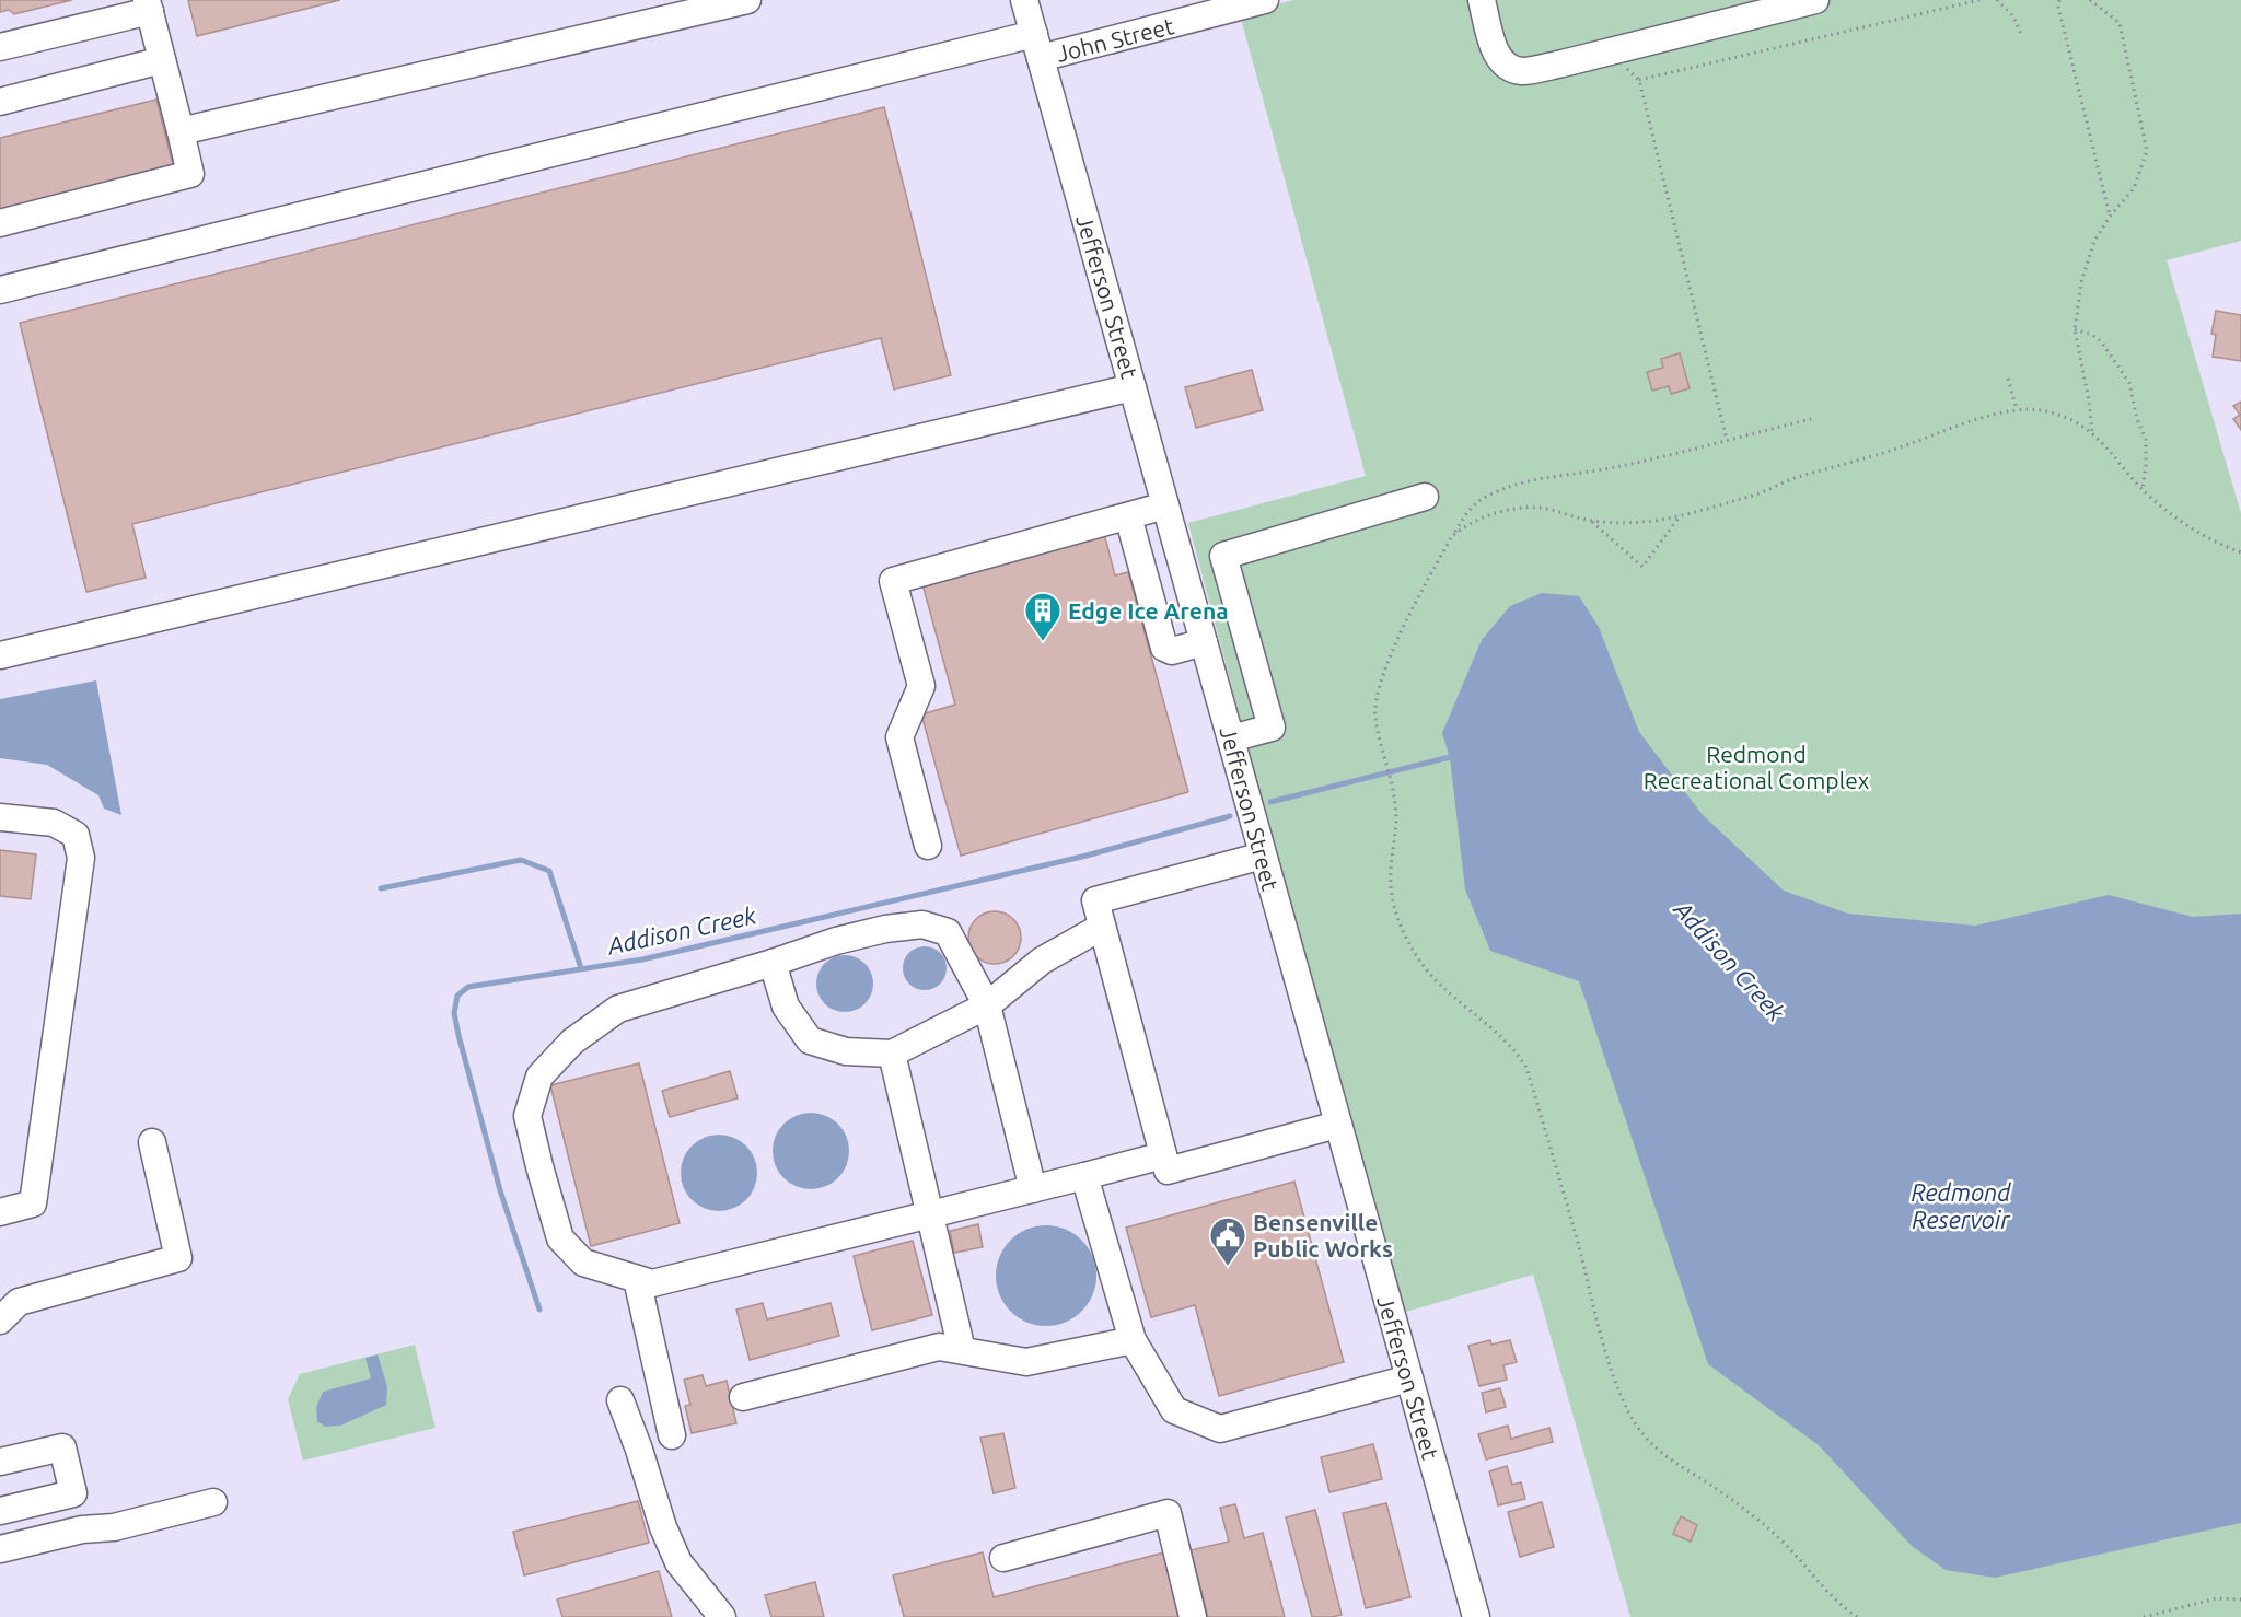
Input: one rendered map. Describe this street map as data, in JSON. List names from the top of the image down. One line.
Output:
{"streets":{"street":["John Street","Jefferson Street"]},"crossings":[["John Street","Jefferson Street"]],"water":["Addison Creek","Redmond Reservoir"],"parks":["Redmond Recreational Complex"],"places":{"building":["Edge Ice Arena"],"public building":["Bensenville Public Works"]}}
